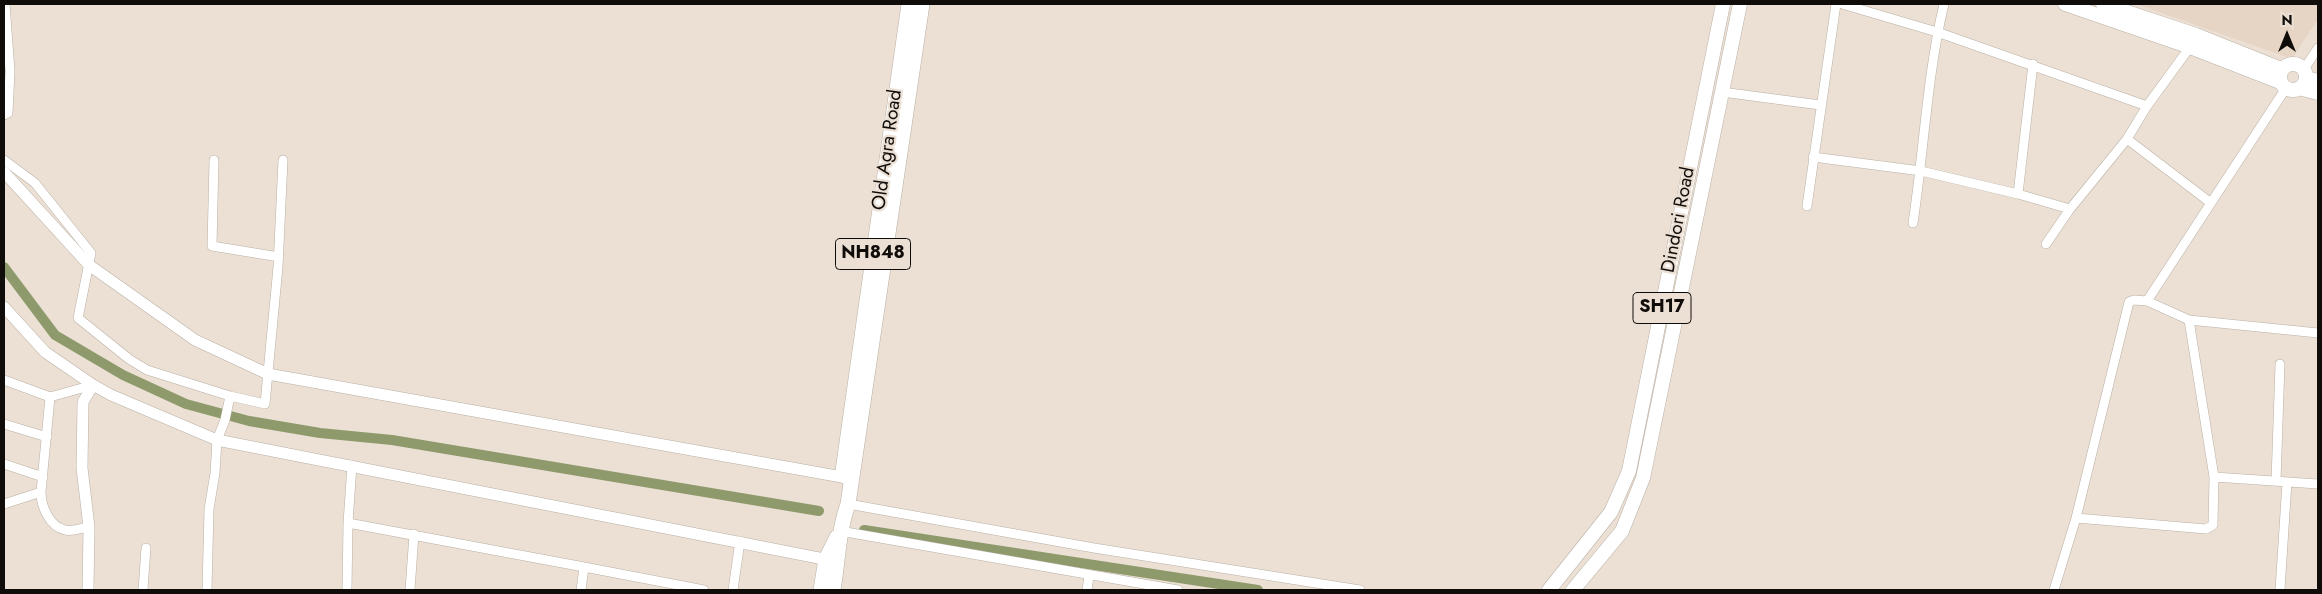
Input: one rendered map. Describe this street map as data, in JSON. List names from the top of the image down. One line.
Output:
{"streets":{"highway":["Old Agra Road","NH848"],"main road":["Dindori Road","SH17"]},"crossings":[["Old Agra Road","NH848"]],"north":"top"}
